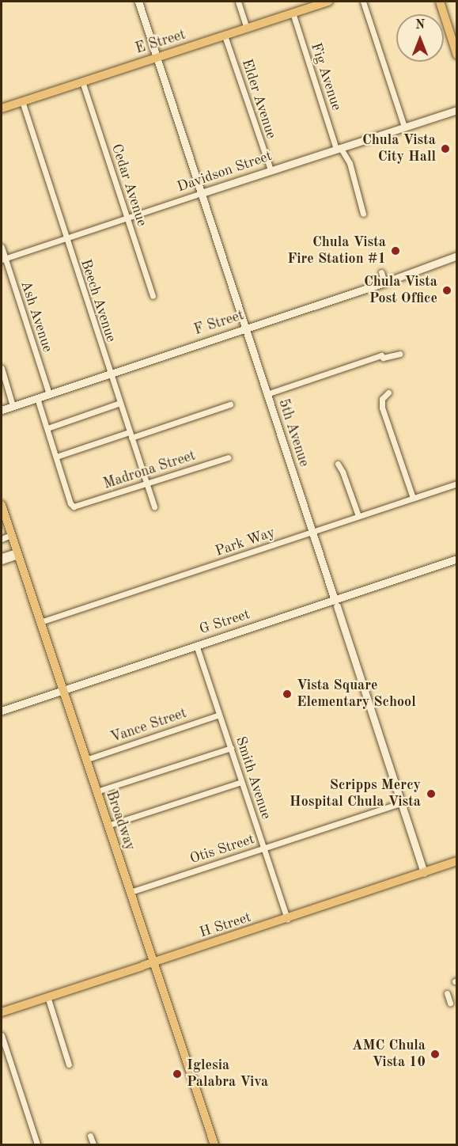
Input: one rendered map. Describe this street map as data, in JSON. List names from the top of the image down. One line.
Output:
{"streets":{"main road":["E Street","Broadway","H Street"],"street":["Fig Avenue","Elder Avenue","Davidson Street","Cedar Avenue","Beech Avenue","Ash Avenue","F Street","5th Avenue","Madrona Street","Park Way","G Street","Vance Street","Smith Avenue","Otis Street"]},"crossings":[["E Street","Fig Avenue"],["E Street","Elder Avenue"],["E Street","Cedar Avenue"],["E Street","Beech Avenue"],["E Street","5th Avenue"],["Fig Avenue","Davidson Street"],["Elder Avenue","Davidson Street"],["Davidson Street","Cedar Avenue"],["Davidson Street","Beech Avenue"],["Davidson Street","Ash Avenue"],["Davidson Street","5th Avenue"],["Beech Avenue","F Street"],["Beech Avenue","Madrona Street"],["Ash Avenue","F Street"],["F Street","5th Avenue"],["5th Avenue","Park Way"],["5th Avenue","G Street"],["5th Avenue","Otis Street"],["5th Avenue","H Street"],["Park Way","Broadway"],["G Street","Smith Avenue"],["G Street","Broadway"],["Vance Street","Smith Avenue"],["Vance Street","Broadway"],["Smith Avenue","Otis Street"],["Smith Avenue","H Street"],["Broadway","Otis Street"],["Broadway","H Street"]],"places":["Chula Vista City Hall","Chula Vista Fire Station #1","Chula Vista Post Office","Vista Square Elementary School","Scripps Mercy Hospital Chula Vista","AMC Chula Vista 10","Iglesia Palabra Viva"],"north":"top"}
